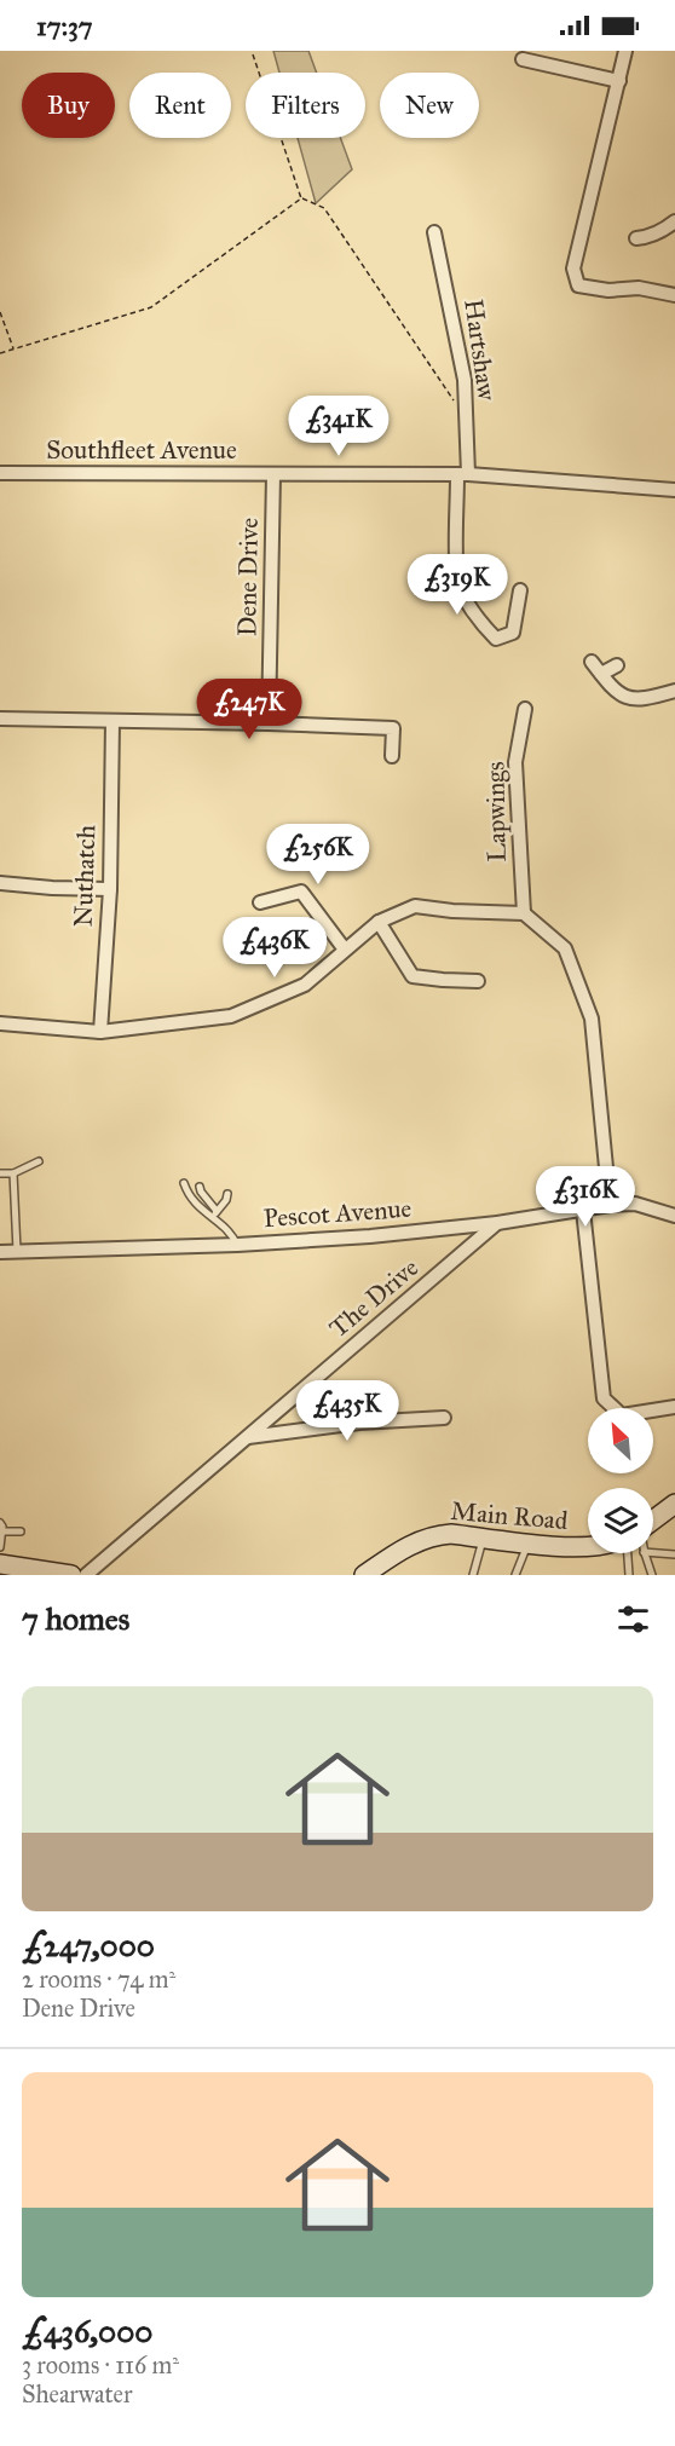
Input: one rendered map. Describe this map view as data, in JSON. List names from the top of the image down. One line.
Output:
{"streets":{"main road":["Main Road"],"street":["Hartshaw","Southfleet Avenue","Dene Drive","Lapwings","Nuthatch","Pescot Avenue","The Drive"]},"crossings":[["Hartshaw","Southfleet Avenue"],["Southfleet Avenue","Dene Drive"],["Pescot Avenue","The Drive"]],"north":"top left","page":{"status":"17:37","chip":["Buy","Rent","Filters","New"],"price":["£341K","£319K","£247K","£256K","£436K","£316K","£435K"],"heading":"7 homes","list":[{"name":"£247,000","note":"2 rooms · 74 m² · Dene Drive"},{"name":"£436,000","note":"3 rooms · 116 m² · Shearwater"}]}}
